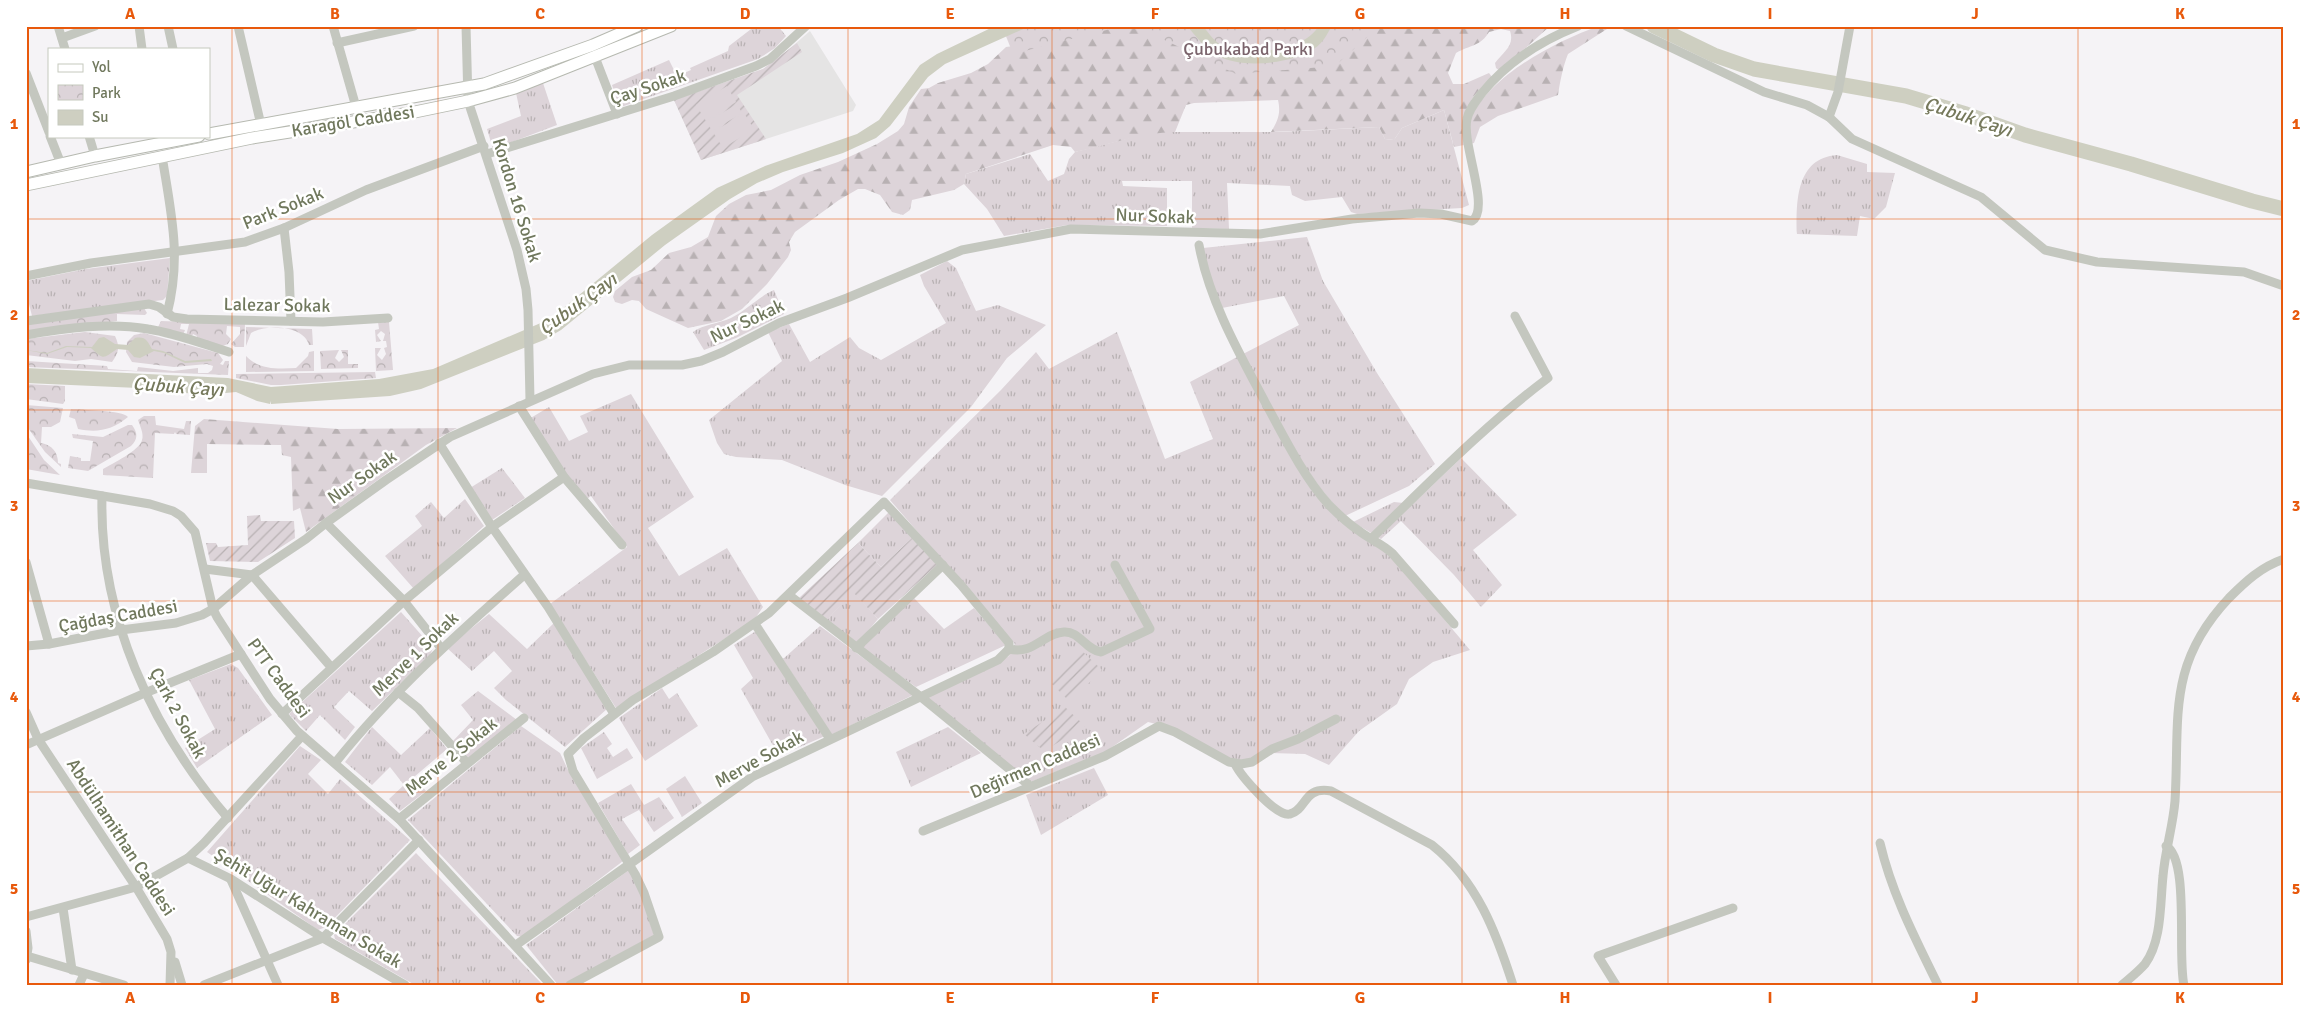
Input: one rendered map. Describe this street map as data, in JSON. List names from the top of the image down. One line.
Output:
{"streets":{"main road":["Karagöl Caddesi"],"street":["Çay Sokak","Kordon 16 Sokak","Park Sokak","Nur Sokak","Lalezar Sokak","Çağdaş Caddesi","Merve 1 Sokak","PTT Caddesi","Çark 2 Sokak","Merve 2 Sokak","Merve Sokak","Değirmen Caddesi","Abdülhamithan Caddesi","Şehit Uğur Kahraman Sokak"]},"crossings":[["Çay Sokak","Kordon 16 Sokak"],["Çay Sokak","Park Sokak"],["Karagöl Caddesi","Kordon 16 Sokak"],["Kordon 16 Sokak","Park Sokak"],["Kordon 16 Sokak","Nur Sokak"],["Nur Sokak","Çağdaş Caddesi"],["Nur Sokak","PTT Caddesi"],["Çağdaş Caddesi","PTT Caddesi"],["Çağdaş Caddesi","Çark 2 Sokak"],["Merve 1 Sokak","PTT Caddesi"],["PTT Caddesi","Çark 2 Sokak"],["PTT Caddesi","Merve 2 Sokak"],["PTT Caddesi","Merve Sokak"],["Abdülhamithan Caddesi","Şehit Uğur Kahraman Sokak"]],"water":["Çubuk Çayı"],"parks":["Çubukabad Parkı"],"legend":["Yol","Park","Su"],"grid":{"columns":["A","B","C","D","E","F","G","H","I","J","K"],"rows":["1","2","3","4","5"]}}
